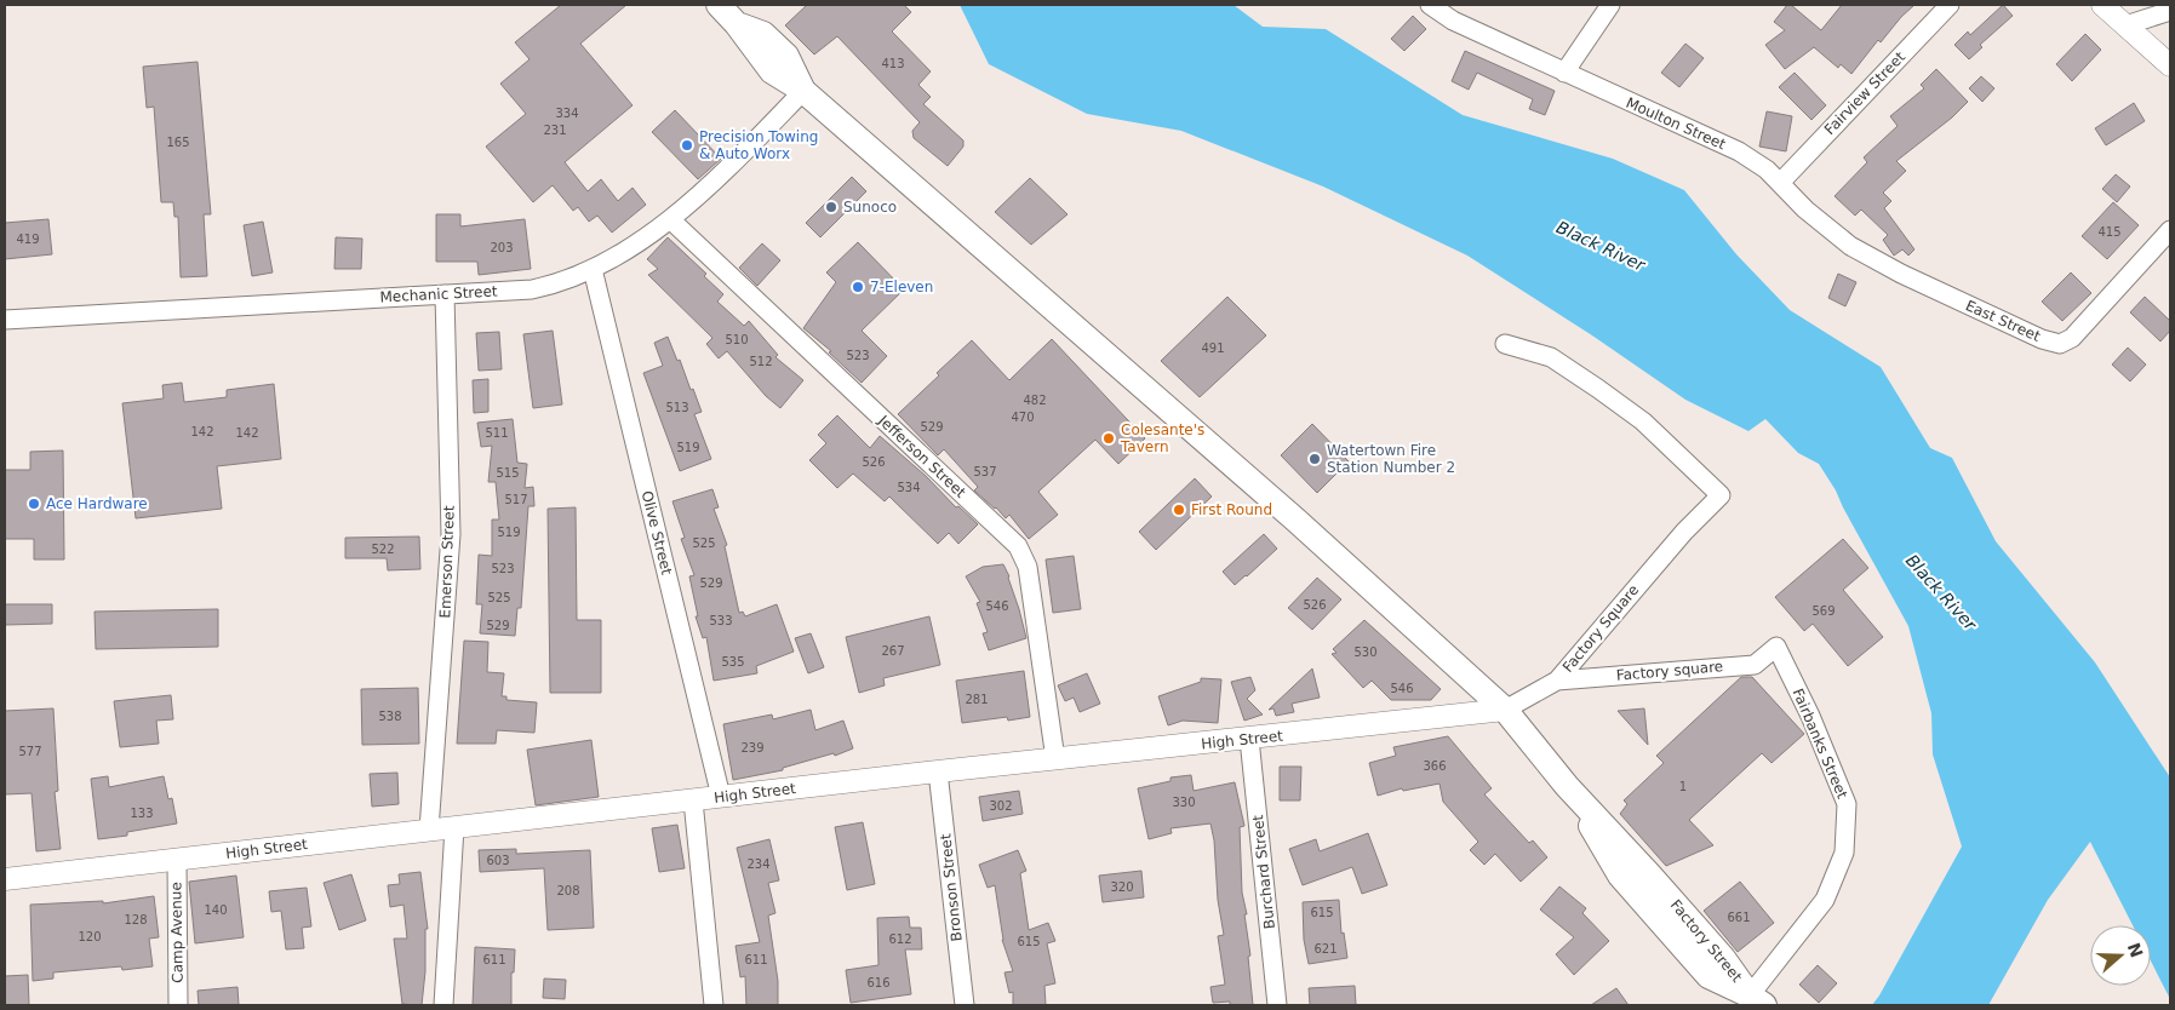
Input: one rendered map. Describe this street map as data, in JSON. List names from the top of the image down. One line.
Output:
{"streets":{"main road":["Factory Street"],"street":["Fairview Street","Moulton Street","Mechanic Street","East Street","Jefferson Street","Olive Street","Emerson Street","Factory Square","Factory square","High Street","Fairbanks Street","Burchard Street","Bronson Street","Camp Avenue"]},"crossings":[["Fairview Street","Moulton Street"],["Moulton Street","East Street"],["Mechanic Street","Jefferson Street"],["Mechanic Street","Olive Street"],["Mechanic Street","Emerson Street"],["Mechanic Street","Factory Street"],["Jefferson Street","High Street"],["Olive Street","High Street"],["Emerson Street","High Street"],["Factory Square","Factory square"],["Factory Square","High Street"],["Factory Square","Factory Street"],["Factory square","Fairbanks Street"],["High Street","Burchard Street"],["High Street","Bronson Street"],["High Street","Camp Avenue"],["High Street","Factory Street"],["Fairbanks Street","Factory Street"]],"water":["Black River"],"places":["Precision Towing & Auto Worx","Sunoco","7-Eleven","Colesante's Tavern","Watertown Fire Station Number 2","Ace Hardware","First Round"],"house_numbers":["413","334","231","165","415","419","203","510","491","523","512","482","513","470","529","142","142","511","519","526","537","515","534","517","519","525","522","523","529","525","526","546","569","533","529","267","530","535","546","281","538","239","577","366","1","330","302","133","603","234","320","208","140","615","661","128","120","612","615","621","611","611","616"],"north":"right"}
